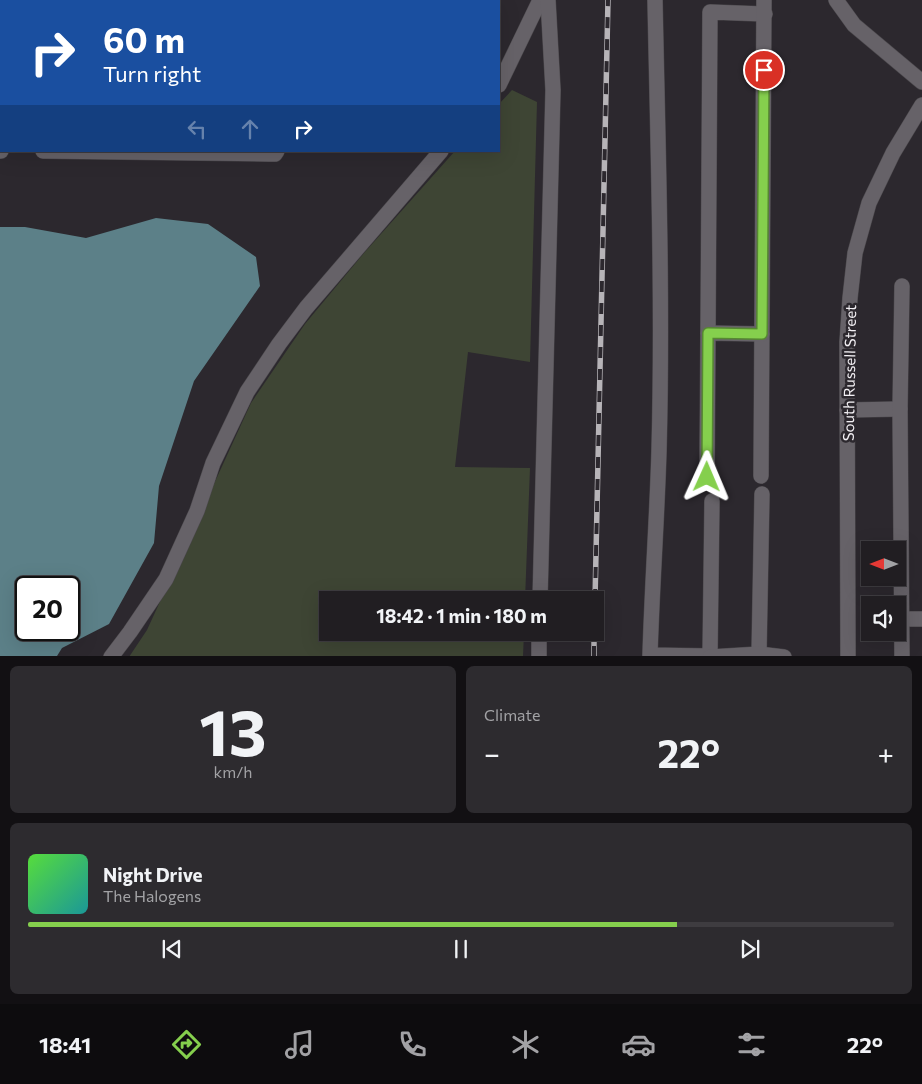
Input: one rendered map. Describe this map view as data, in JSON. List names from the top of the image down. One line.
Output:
{"streets":{"street":["South Russell Street"]},"north":"left","page":{"turn":["60 m","Turn right"],"limit":"20","trip":"18:42 · 1 min · 180 m","tile":[["13","km/h"],"Climate"],"heat":["−","22°","+"],"song":["Night Drive","The Halogens"],"tabs":["18:41","22°"]}}
